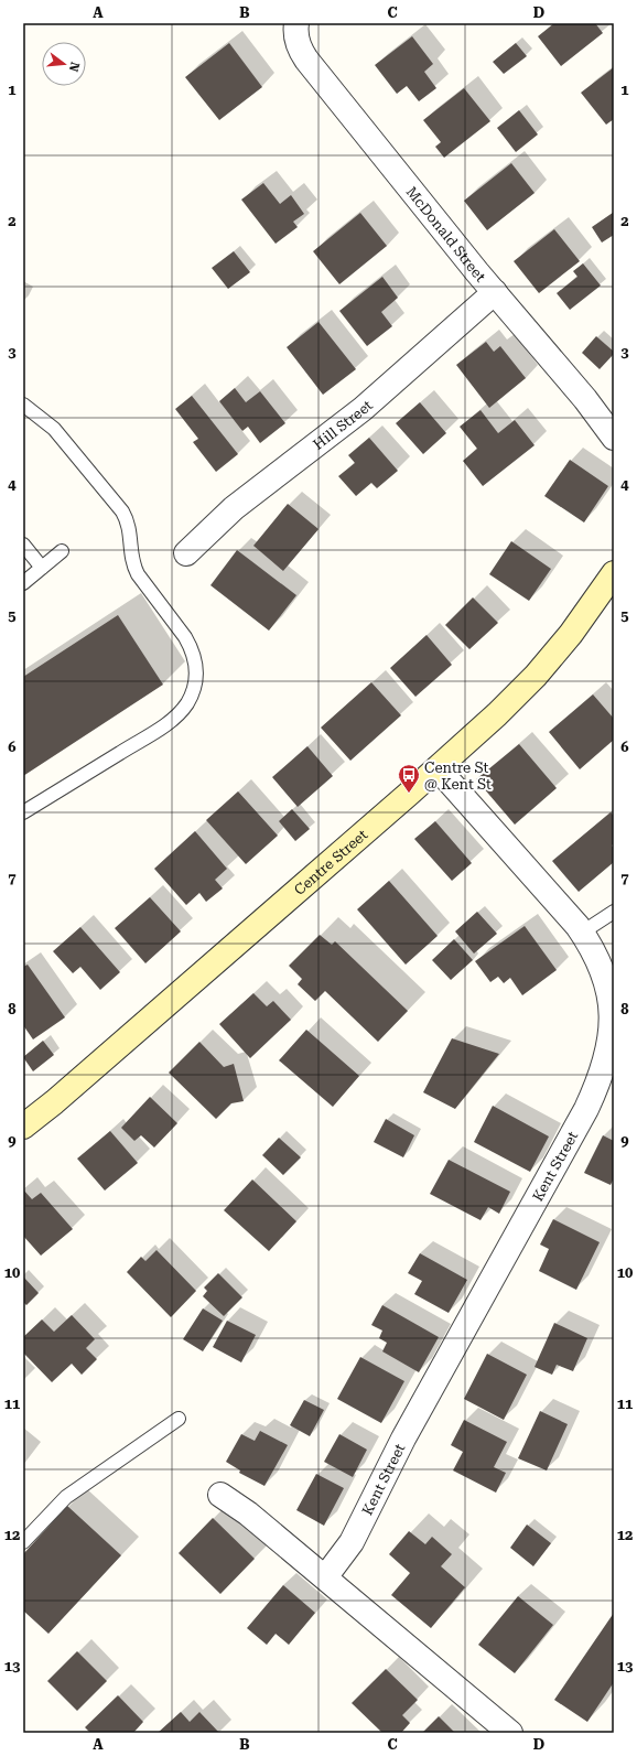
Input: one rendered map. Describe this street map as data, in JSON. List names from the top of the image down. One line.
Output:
{"streets":{"main road":["Centre Street"],"street":["McDonald Street","Hill Street","Kent Street"]},"crossings":[["McDonald Street","Hill Street"],["Centre Street","Kent Street"]],"places":{"bus stop":["Centre St @ Kent St"]},"north":"right","grid":{"columns":["A","B","C","D"],"rows":["1","2","3","4","5","6","7","8","9","10","11","12","13"]}}
